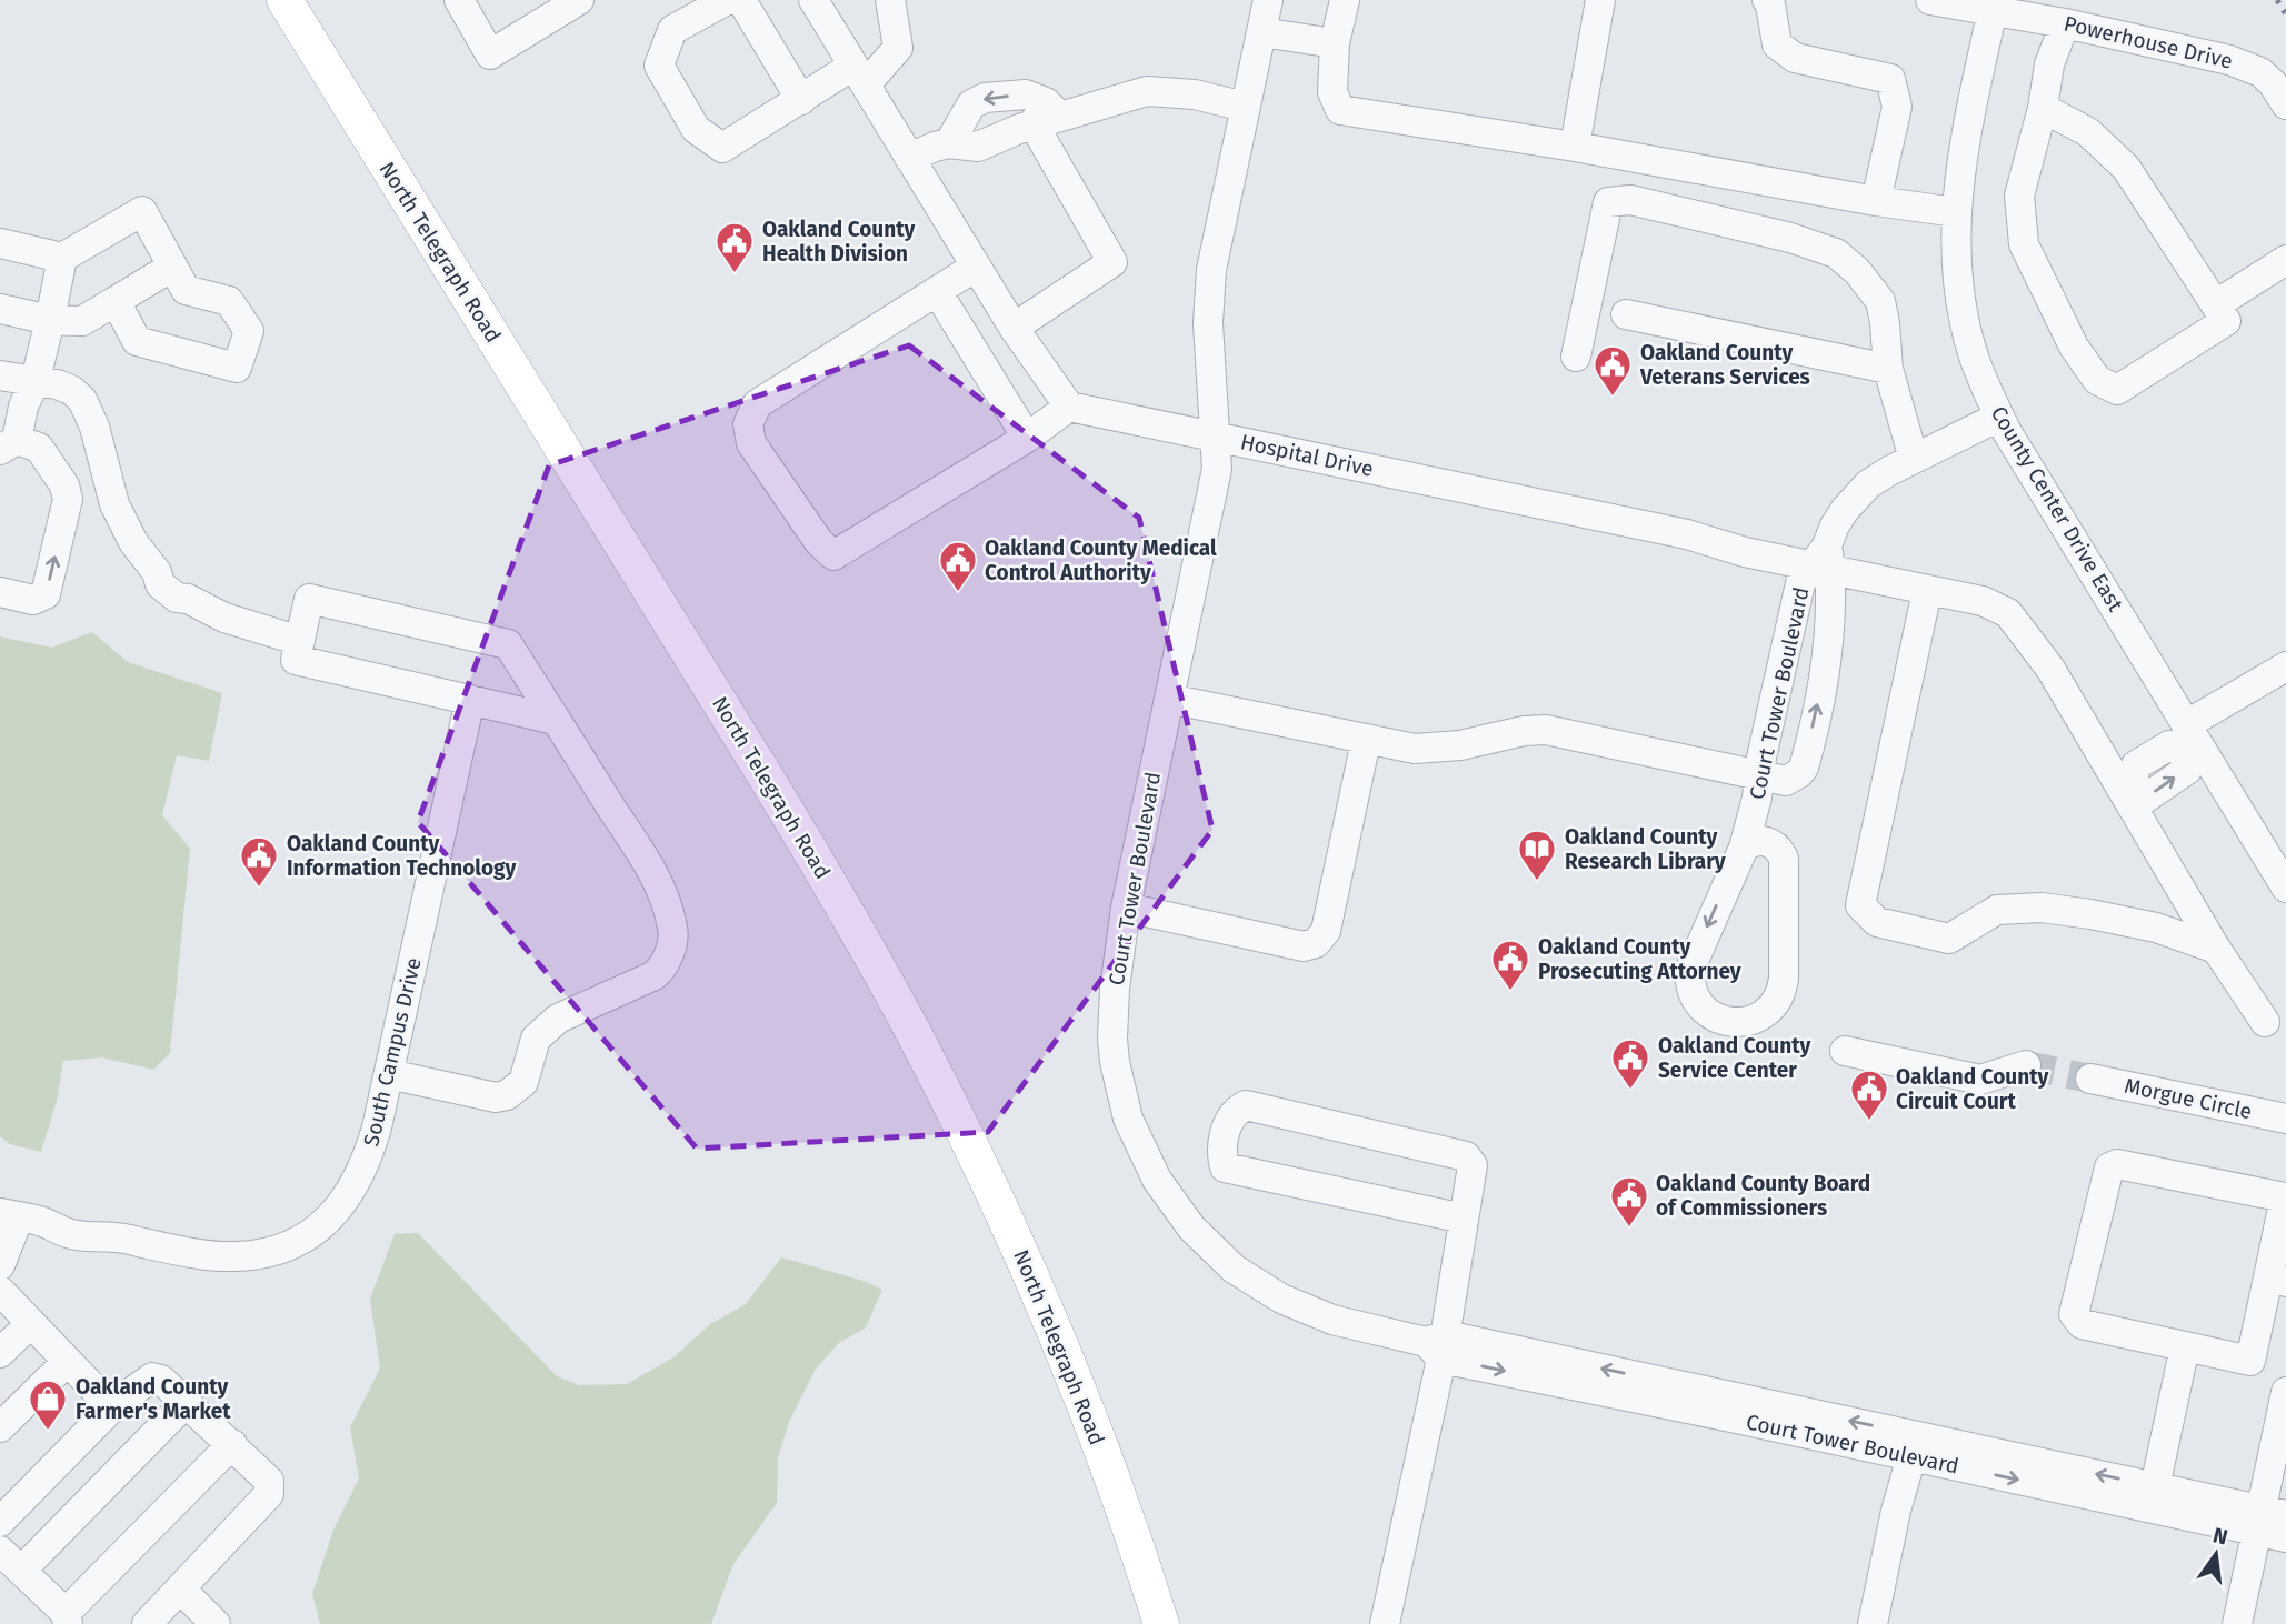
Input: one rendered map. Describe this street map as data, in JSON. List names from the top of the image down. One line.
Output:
{"streets":{"main road":["North Telegraph Road"],"street":["Powerhouse Drive","Hospital Drive","County Center Drive East","Court Tower Boulevard","South Campus Drive","Morgue Circle"]},"crossings":[["Powerhouse Drive","County Center Drive East"],["Hospital Drive","Court Tower Boulevard"],["County Center Drive East","Court Tower Boulevard"]],"places":{"public building":["Oakland County Health Division","Oakland County Veterans Services","Oakland County Medical Control Authority","Oakland County Information Technology","Oakland County Prosecuting Attorney","Oakland County Service Center","Oakland County Circuit Court","Oakland County Board of Commissioners"],"library":["Oakland County Research Library"],"shop":["Oakland County Farmer's Market"]},"north":"top"}
